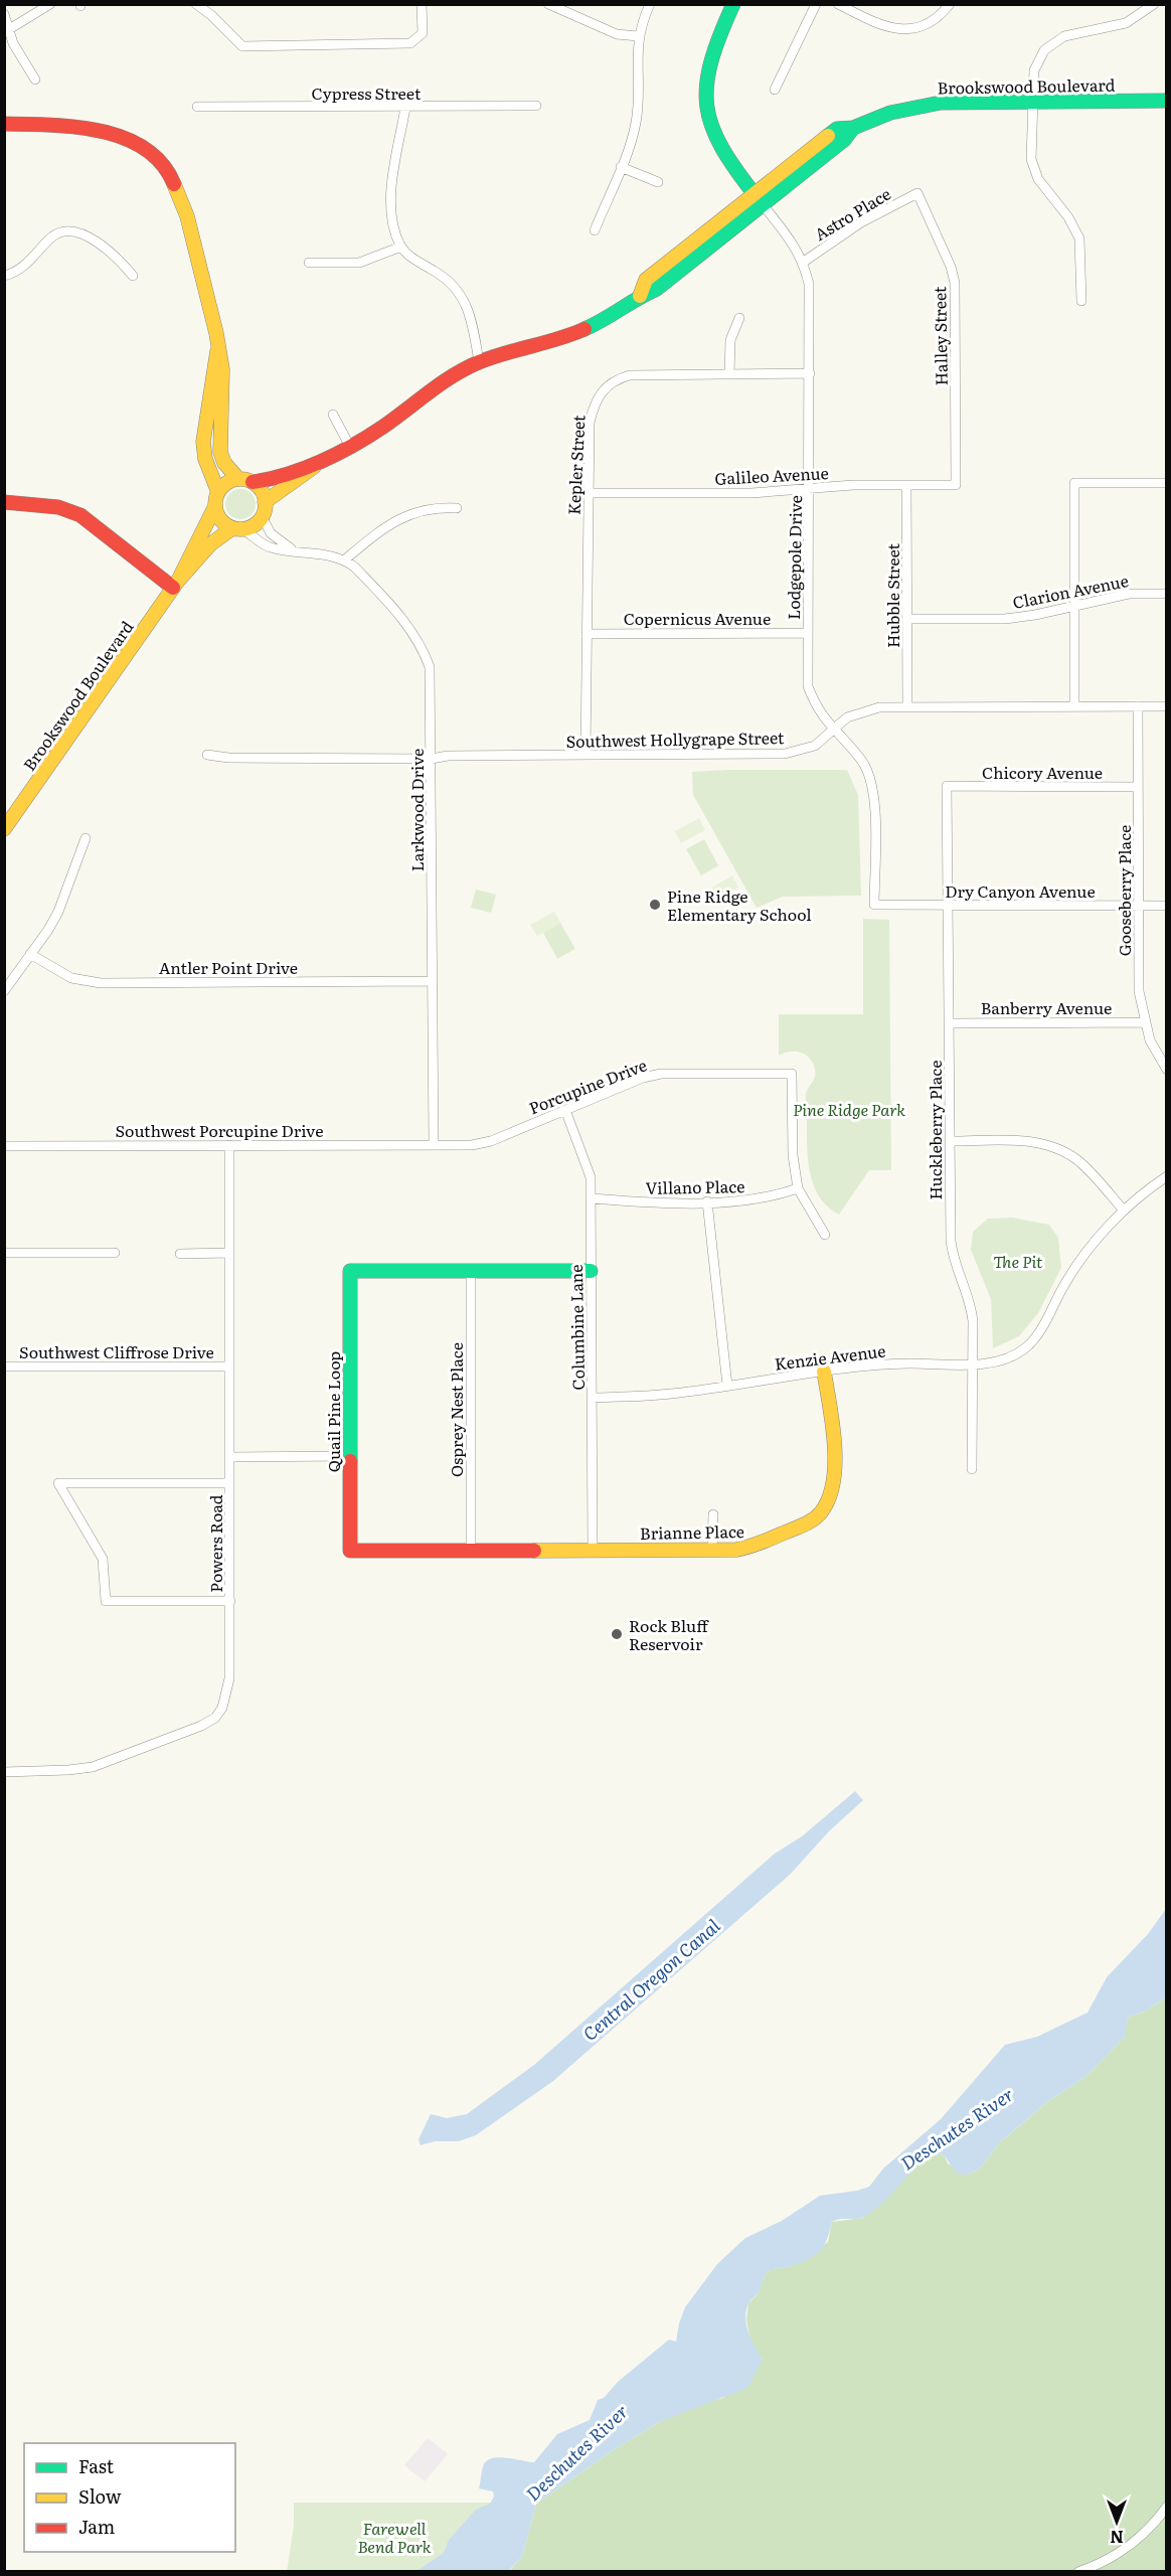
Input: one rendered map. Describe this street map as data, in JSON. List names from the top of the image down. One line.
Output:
{"streets":{"main road":["Brookswood Boulevard","Quail Pine Loop","Brianne Place"],"street":["Cypress Street","Astro Place","Halley Street","Kepler Street","Galileo Avenue","Lodgepole Drive","Clarion Avenue","Hubble Street","Copernicus Avenue","Southwest Hollygrape Street","Chicory Avenue","Larkwood Drive","Dry Canyon Avenue","Gooseberry Place","Antler Point Drive","Banberry Avenue","Porcupine Drive","Southwest Porcupine Drive","Huckleberry Place","Villano Place","Columbine Lane","Southwest Cliffrose Drive","Kenzie Avenue","Osprey Nest Place","Powers Road"]},"crossings":[["Brookswood Boulevard","Lodgepole Drive"],["Astro Place","Halley Street"],["Astro Place","Lodgepole Drive"],["Halley Street","Galileo Avenue"],["Kepler Street","Galileo Avenue"],["Kepler Street","Lodgepole Drive"],["Kepler Street","Copernicus Avenue"],["Kepler Street","Southwest Hollygrape Street"],["Galileo Avenue","Lodgepole Drive"],["Galileo Avenue","Hubble Street"],["Lodgepole Drive","Copernicus Avenue"],["Lodgepole Drive","Southwest Hollygrape Street"],["Lodgepole Drive","Dry Canyon Avenue"],["Clarion Avenue","Hubble Street"],["Hubble Street","Southwest Hollygrape Street"],["Southwest Hollygrape Street","Larkwood Drive"],["Southwest Hollygrape Street","Gooseberry Place"],["Chicory Avenue","Gooseberry Place"],["Chicory Avenue","Huckleberry Place"],["Larkwood Drive","Antler Point Drive"],["Larkwood Drive","Porcupine Drive"],["Larkwood Drive","Southwest Porcupine Drive"],["Dry Canyon Avenue","Gooseberry Place"],["Dry Canyon Avenue","Huckleberry Place"],["Gooseberry Place","Banberry Avenue"],["Banberry Avenue","Huckleberry Place"],["Porcupine Drive","Southwest Porcupine Drive"],["Porcupine Drive","Villano Place"],["Porcupine Drive","Columbine Lane"],["Southwest Porcupine Drive","Powers Road"],["Huckleberry Place","Kenzie Avenue"],["Villano Place","Columbine Lane"],["Columbine Lane","Kenzie Avenue"],["Columbine Lane","Quail Pine Loop"],["Columbine Lane","Brianne Place"],["Southwest Cliffrose Drive","Powers Road"],["Kenzie Avenue","Brianne Place"],["Osprey Nest Place","Quail Pine Loop"],["Quail Pine Loop","Brianne Place"]],"water":["Central Oregon Canal","Deschutes River"],"parks":["Pine Ridge Park","The Pit","Farewell Bend Park"],"places":["Pine Ridge Elementary School","Rock Bluff Reservoir"],"legend":["Fast","Slow","Jam"],"north":"bottom"}
